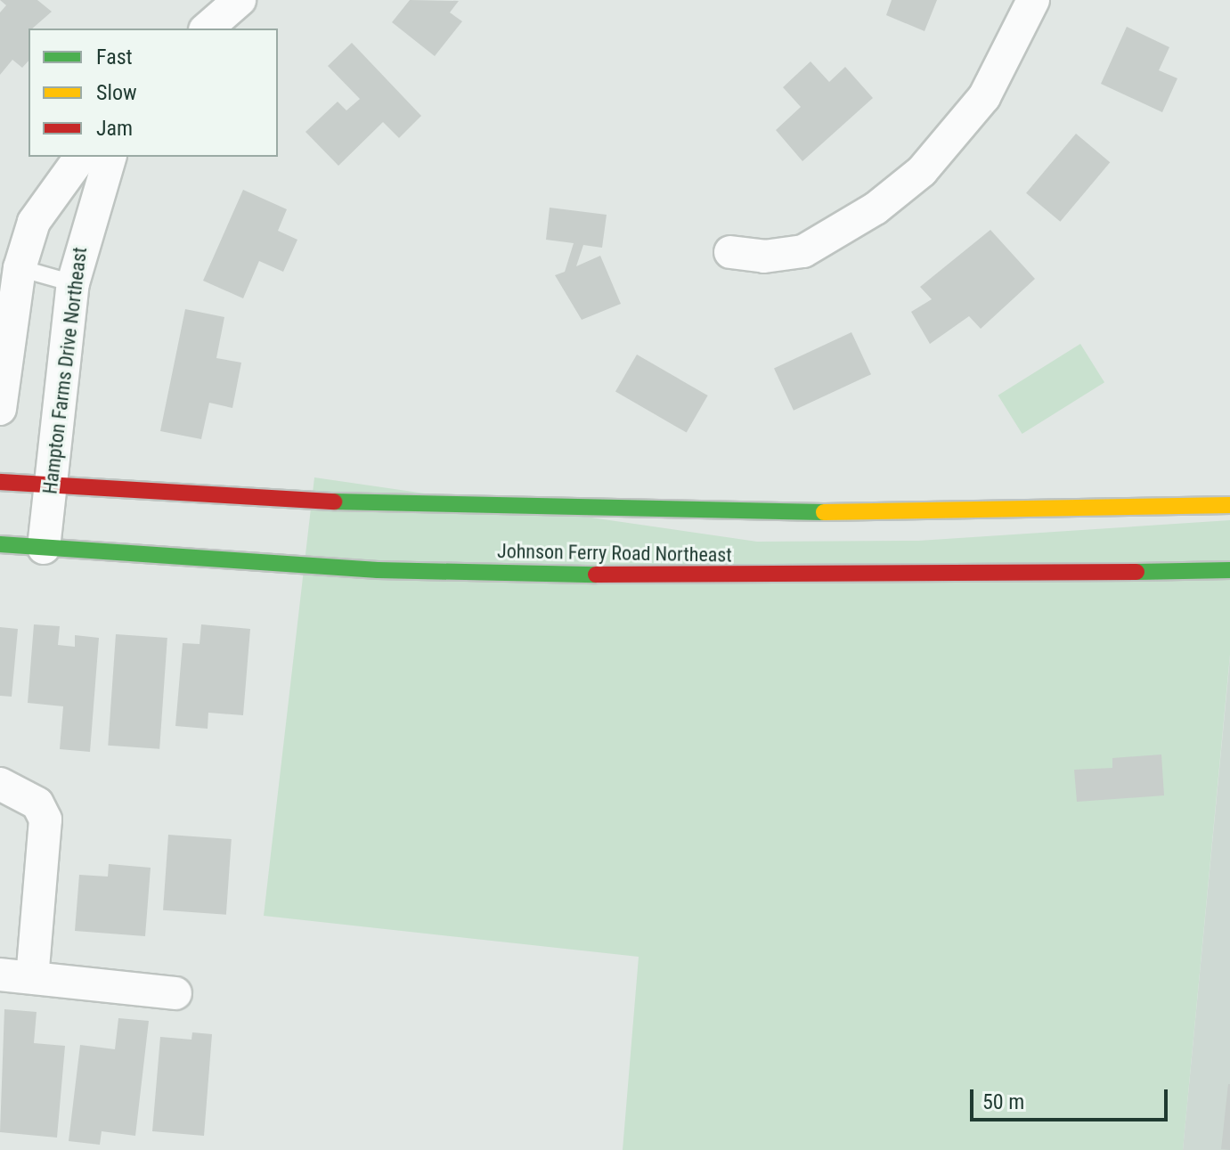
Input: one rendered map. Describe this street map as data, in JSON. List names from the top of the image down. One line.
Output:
{"streets":{"main road":["Johnson Ferry Road Northeast"],"street":["Hampton Farms Drive Northeast"]},"crossings":[["Hampton Farms Drive Northeast","Johnson Ferry Road Northeast"]],"legend":["Fast","Slow","Jam"],"scale_bar":"50 m"}
